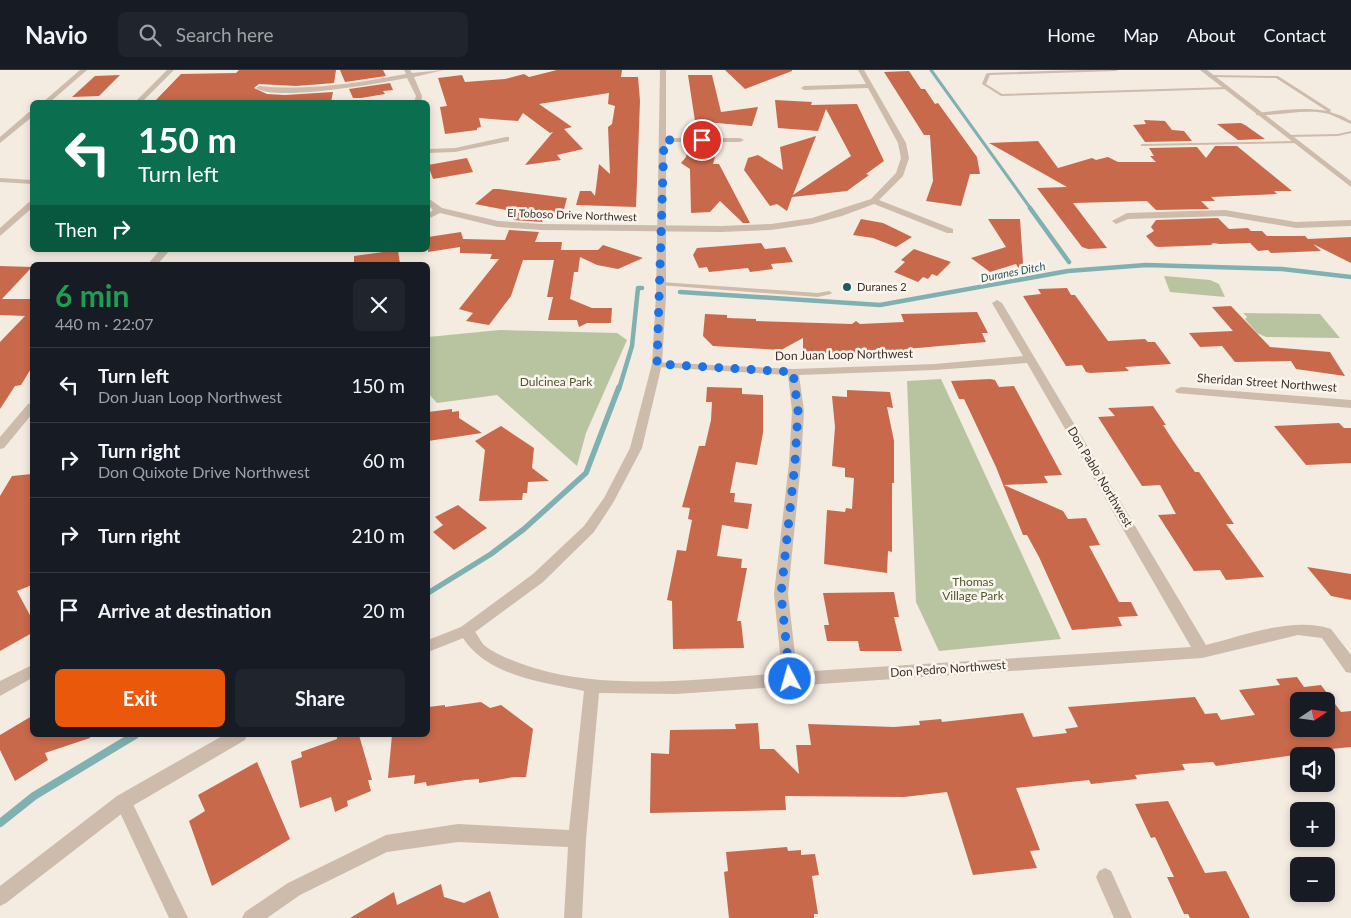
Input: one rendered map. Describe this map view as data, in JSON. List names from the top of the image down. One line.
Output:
{"streets":{"street":["El Toboso Drive Northwest","Don Juan Loop Northwest","Sheridan Street Northwest","Don Pablo Northwest","Don Pedro Northwest"]},"crossings":[["Don Juan Loop Northwest","Don Pablo Northwest"],["Don Pablo Northwest","Don Pedro Northwest"]],"water":["Duranes Ditch"],"parks":["Dulcinea Park","Thomas Village Park"],"places":["Duranes 2"],"north":"right","page":{"header":"Navio","search":"Search here","nav":["Home","Map","About","Contact"],"turn":["150 m","Turn left"],"then":"Then","heading":["6 min","440 m · 22:07"],"list":[{"name":"Turn left","note":"Don Juan Loop Northwest","value":"150 m"},{"name":"Turn right","note":"Don Quixote Drive Northwest","value":"60 m"},{"name":"Turn right","value":"210 m"},{"name":"Arrive at destination","value":"20 m"}],"buttons":["Exit","Share"],"map_buttons":["+","−"]}}
